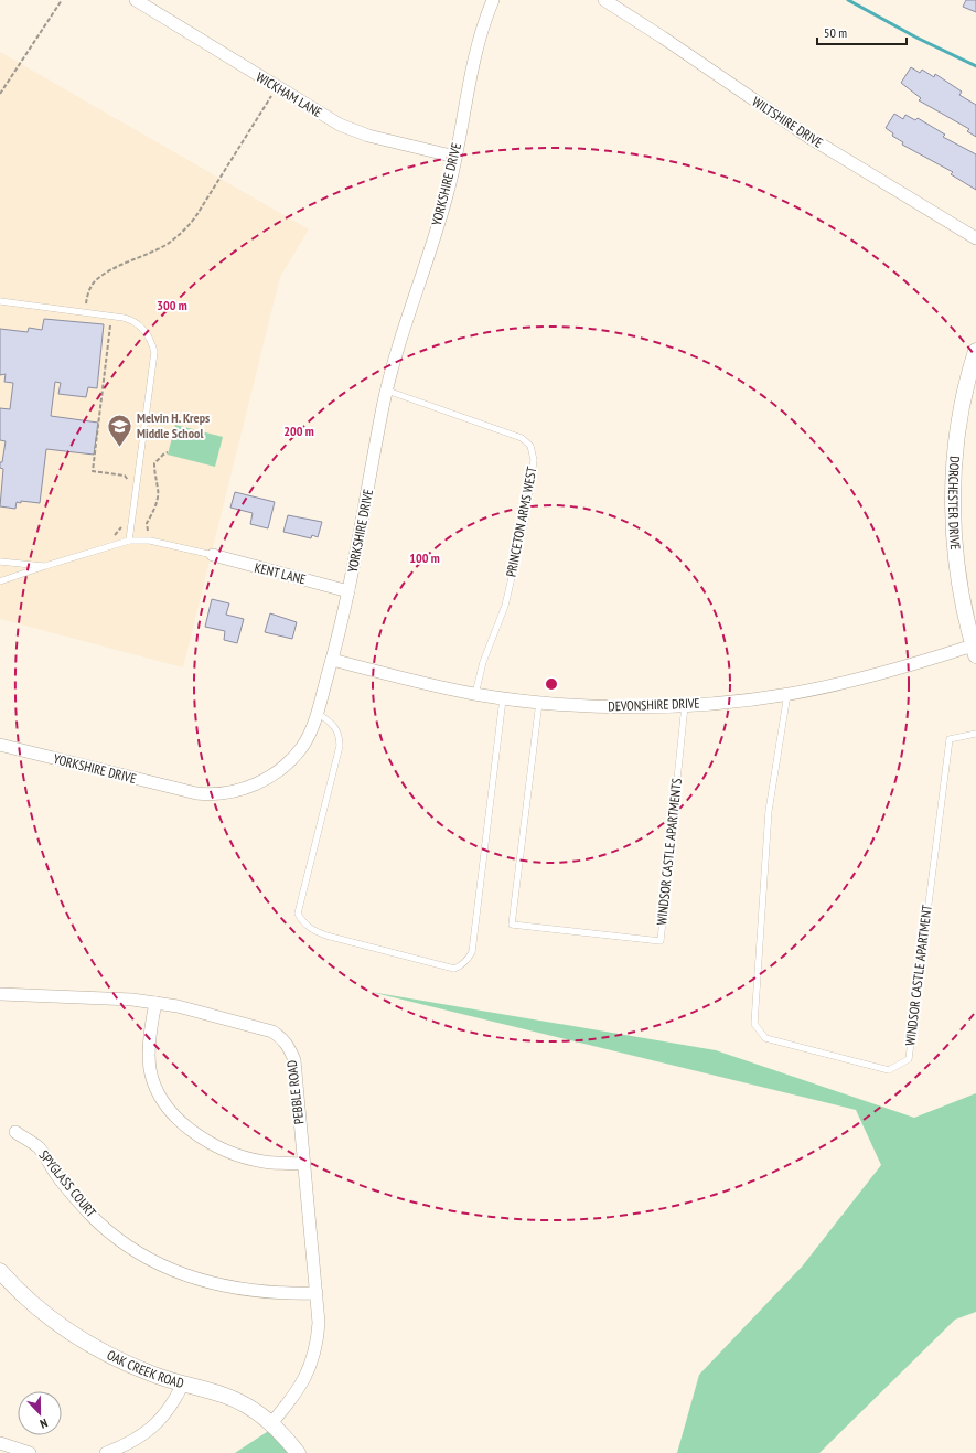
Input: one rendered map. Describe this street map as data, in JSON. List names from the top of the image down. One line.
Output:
{"streets":{"street":["WICKHAM LANE","WILTSHIRE DRIVE","YORKSHIRE DRIVE","DORCHESTER DRIVE","KENT LANE","DEVONSHIRE DRIVE","PEBBLE ROAD","SPYGLASS COURT","OAK CREEK ROAD"],"lane":["PRINCETON ARMS WEST","WINDSOR CASTLE APARTMENTS","WINDSOR CASTLE APARTMENT"]},"crossings":[["WICKHAM LANE","YORKSHIRE DRIVE"],["YORKSHIRE DRIVE","PRINCETON ARMS WEST"],["YORKSHIRE DRIVE","KENT LANE"],["YORKSHIRE DRIVE","DEVONSHIRE DRIVE"],["DORCHESTER DRIVE","DEVONSHIRE DRIVE"],["PRINCETON ARMS WEST","DEVONSHIRE DRIVE"],["DEVONSHIRE DRIVE","WINDSOR CASTLE APARTMENTS"],["DEVONSHIRE DRIVE","WINDSOR CASTLE APARTMENT"],["PEBBLE ROAD","SPYGLASS COURT"],["PEBBLE ROAD","OAK CREEK ROAD"]],"places":{"school or university":["Melvin H. Kreps Middle School"]},"scale_bar":"50 m","north":"bottom","rings":["300 m","200 m","100 m"]}
